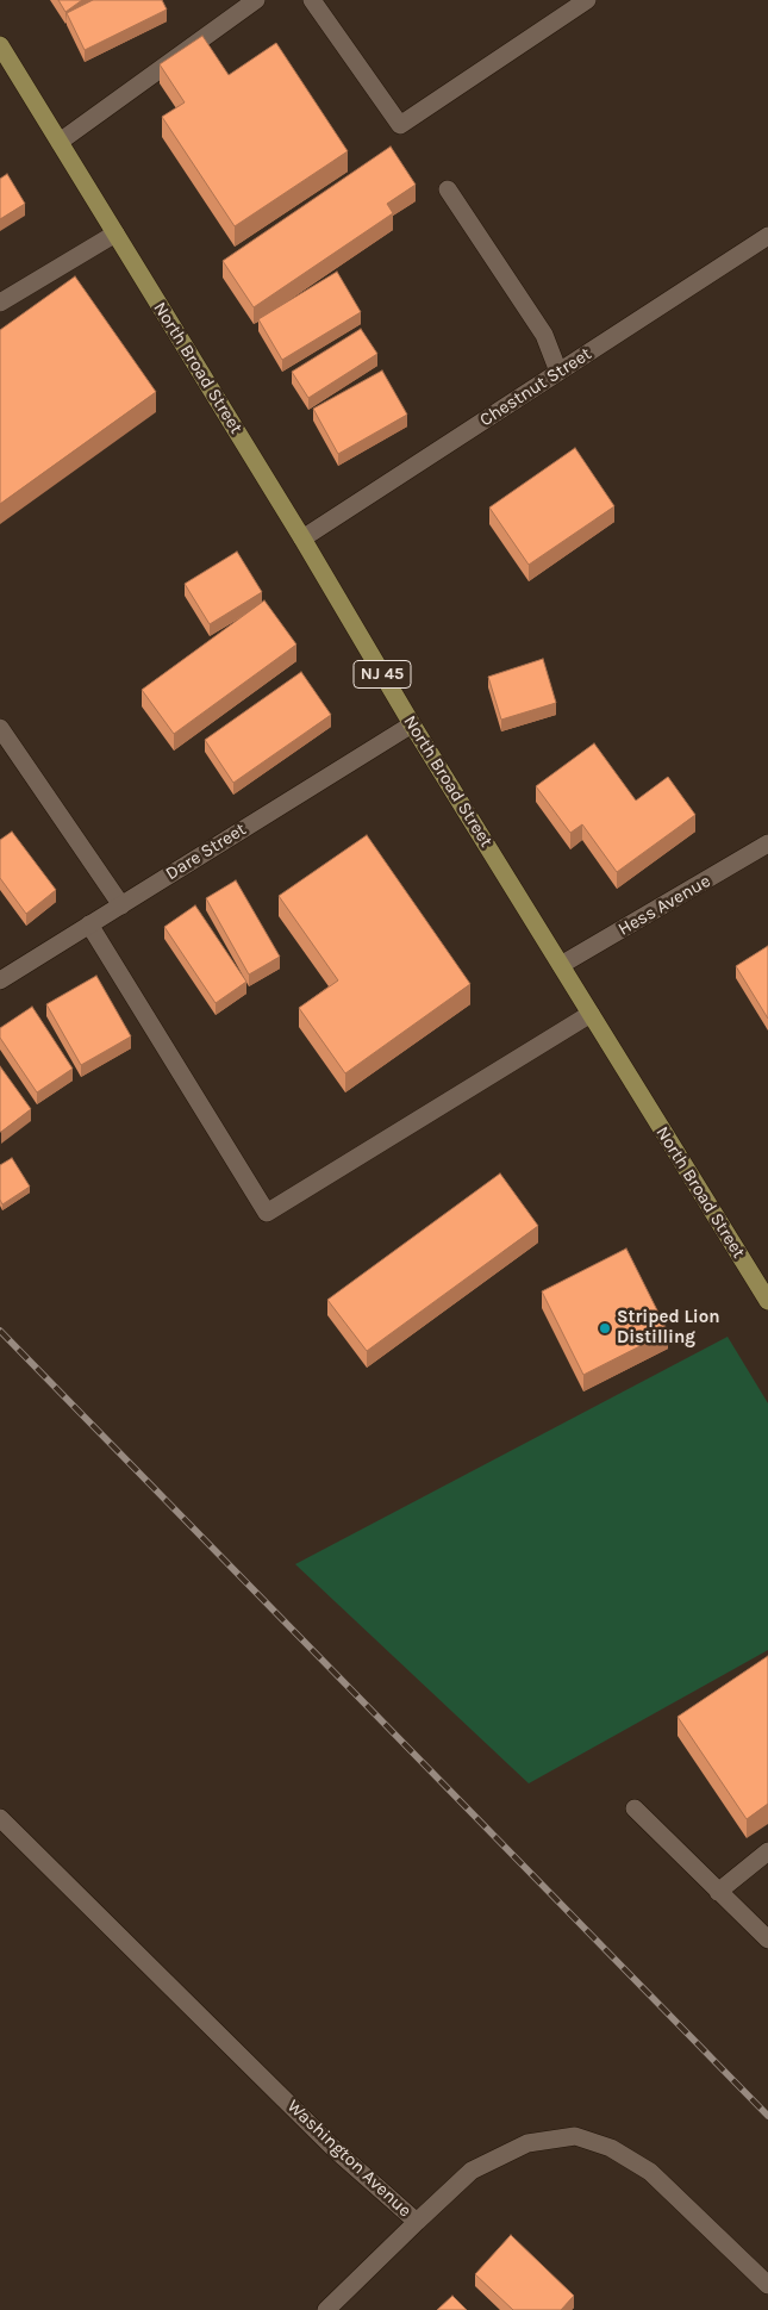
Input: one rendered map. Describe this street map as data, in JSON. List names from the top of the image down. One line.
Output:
{"streets":{"main road":["North Broad Street","NJ 45"],"street":["Chestnut Street","Dare Street","Hess Avenue","Washington Avenue"]},"crossings":[["North Broad Street","Chestnut Street"],["North Broad Street","Dare Street"],["North Broad Street","Hess Avenue"]],"places":["Striped Lion Distilling"]}
